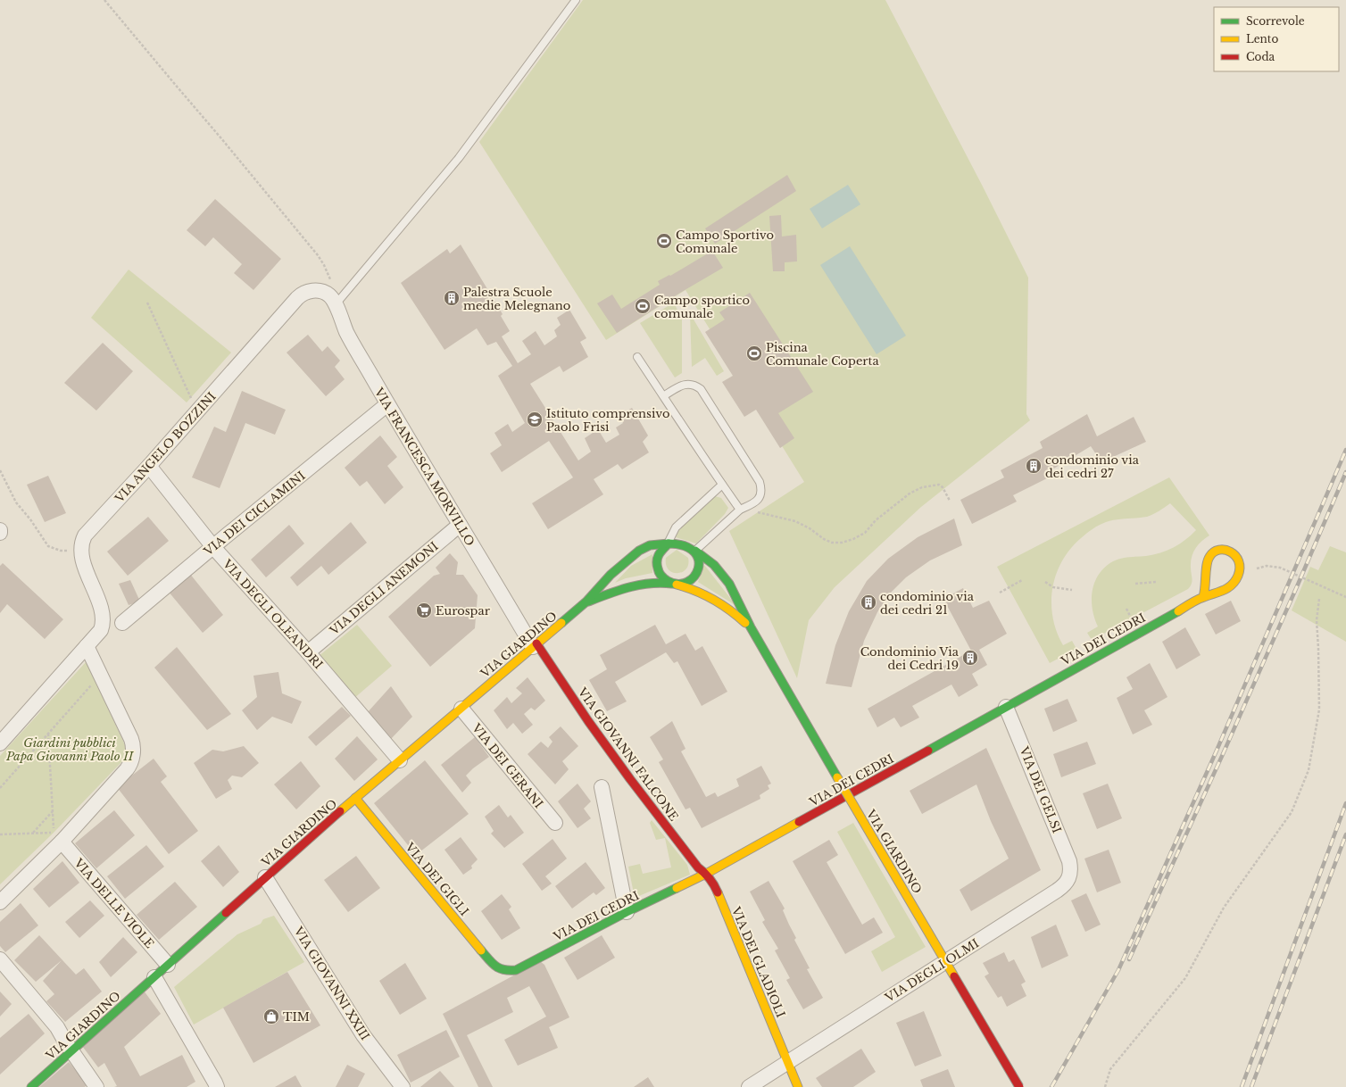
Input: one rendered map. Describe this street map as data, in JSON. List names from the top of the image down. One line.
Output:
{"streets":{"street":["VIA ANGELO BOZZINI","VIA FRANCESCA MORVILLO","VIA DEI CICLAMINI","VIA DEGLI ANEMONI","VIA DEGLI OLEANDRI","VIA DEI CEDRI","VIA GIARDINO","VIA GIOVANNI FALCONE","VIA DEI GERANI","VIA DEI GELSI","VIA DEI GIGLI","VIA DELLE VIOLE","VIA DEI GLADIOLI","VIA DEGLI OLMI","VIA GIOVANNI XXIII"]},"crossings":[["VIA ANGELO BOZZINI","VIA FRANCESCA MORVILLO"],["VIA ANGELO BOZZINI","VIA DEGLI OLEANDRI"],["VIA FRANCESCA MORVILLO","VIA DEI CICLAMINI"],["VIA FRANCESCA MORVILLO","VIA DEGLI ANEMONI"],["VIA FRANCESCA MORVILLO","VIA GIARDINO"],["VIA FRANCESCA MORVILLO","VIA GIOVANNI FALCONE"],["VIA DEI CICLAMINI","VIA DEGLI OLEANDRI"],["VIA DEGLI ANEMONI","VIA DEGLI OLEANDRI"],["VIA DEGLI OLEANDRI","VIA GIARDINO"],["VIA DEI CEDRI","VIA GIOVANNI FALCONE"],["VIA DEI CEDRI","VIA DEI GELSI"],["VIA DEI CEDRI","VIA DEI GIGLI"],["VIA DEI CEDRI","VIA DEI GLADIOLI"],["VIA GIARDINO","VIA GIOVANNI FALCONE"],["VIA GIARDINO","VIA DEI GERANI"],["VIA GIARDINO","VIA DEI GIGLI"],["VIA GIARDINO","VIA DELLE VIOLE"],["VIA GIARDINO","VIA GIOVANNI XXIII"],["VIA GIOVANNI FALCONE","VIA DEI GLADIOLI"],["VIA DEI GELSI","VIA DEGLI OLMI"],["VIA DEI GLADIOLI","VIA DEGLI OLMI"]],"parks":["Giardini pubblici Papa Giovanni Paolo II"],"places":{"sports":["Campo Sportivo Comunale","Campo sportico comunale","Piscina Comunale Coperta"],"building":["Palestra Scuole medie Melegnano","condominio via dei cedri 27","condominio via dei cedri 21","Condominio Via dei Cedri 19"],"school or university":["Istituto comprensivo Paolo Frisi"],"supermarket":["Eurospar"],"shop":["TIM"]},"legend":["Scorrevole","Lento","Coda"]}
